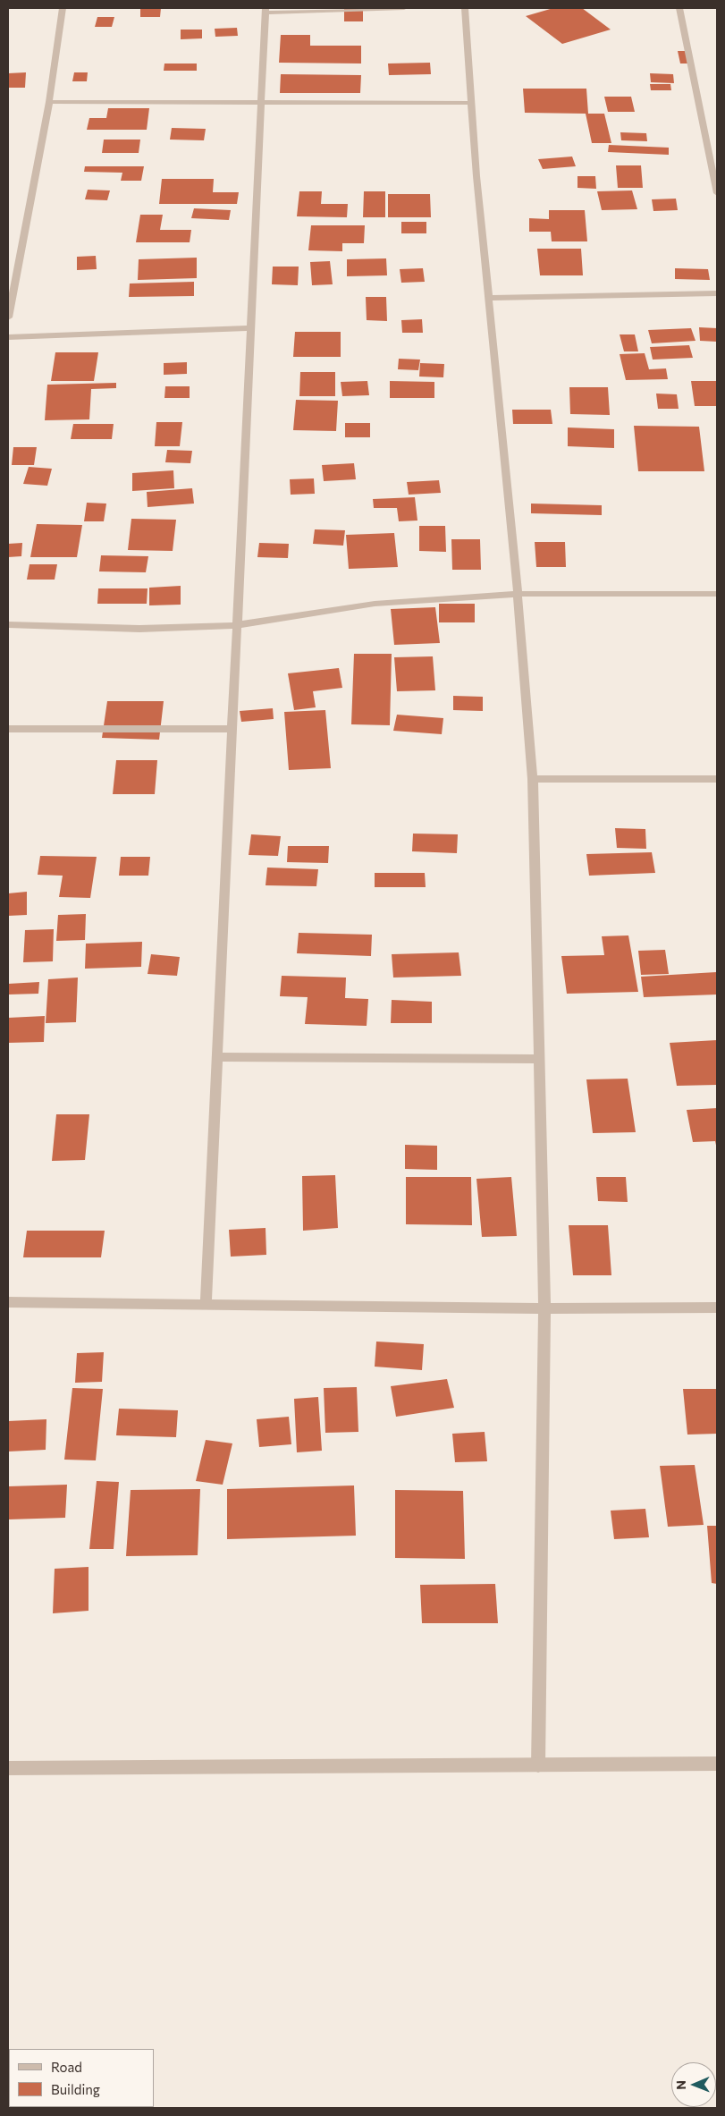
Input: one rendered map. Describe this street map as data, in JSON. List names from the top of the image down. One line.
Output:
{"legend":["Road","Building"],"north":"left"}
